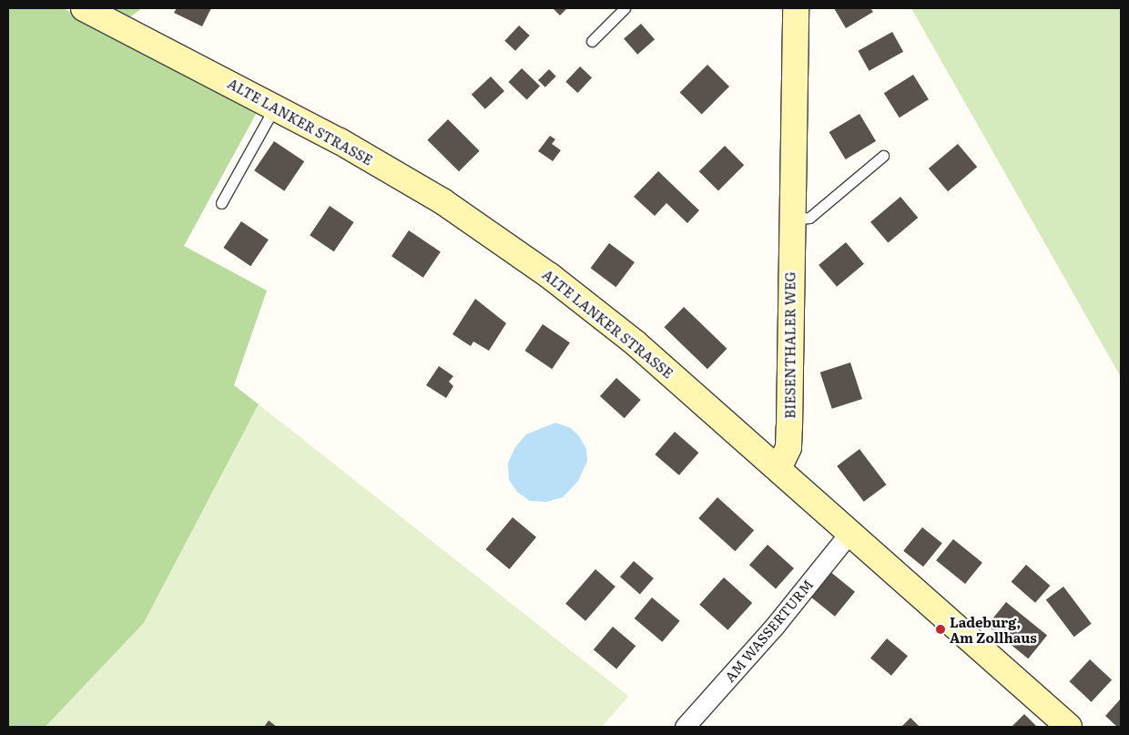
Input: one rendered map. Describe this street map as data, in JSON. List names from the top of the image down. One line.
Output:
{"streets":{"main road":["ALTE LANKER STRASSE","BIESENTHALER WEG"],"street":["AM WASSERTURM"]},"crossings":[["ALTE LANKER STRASSE","BIESENTHALER WEG"],["ALTE LANKER STRASSE","AM WASSERTURM"]],"places":["Ladeburg, Am Zollhaus"]}
